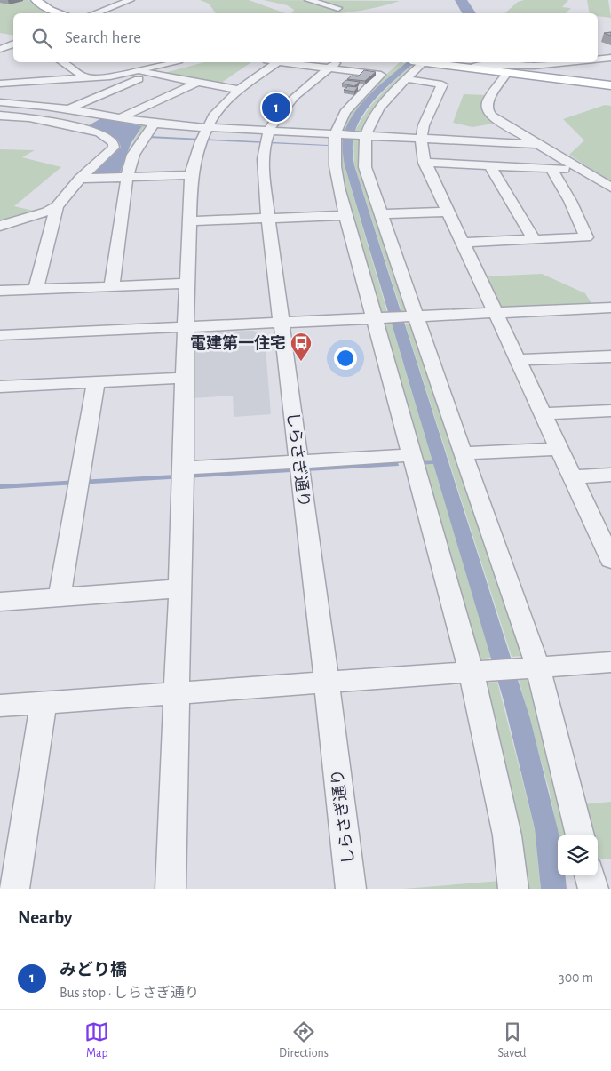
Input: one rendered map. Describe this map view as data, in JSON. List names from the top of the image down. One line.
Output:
{"streets":{"street":["しらさぎ通り"]},"places":{"bus stop":["電建第一住宅"]},"page":{"search":"Search here","pins":"1","heading":"Nearby","list":[{"mark":"1","name":"みどり橋","note":"Bus stop · しらさぎ通り","value":"300 m"}],"nav":["Map","Directions","Saved"]}}
